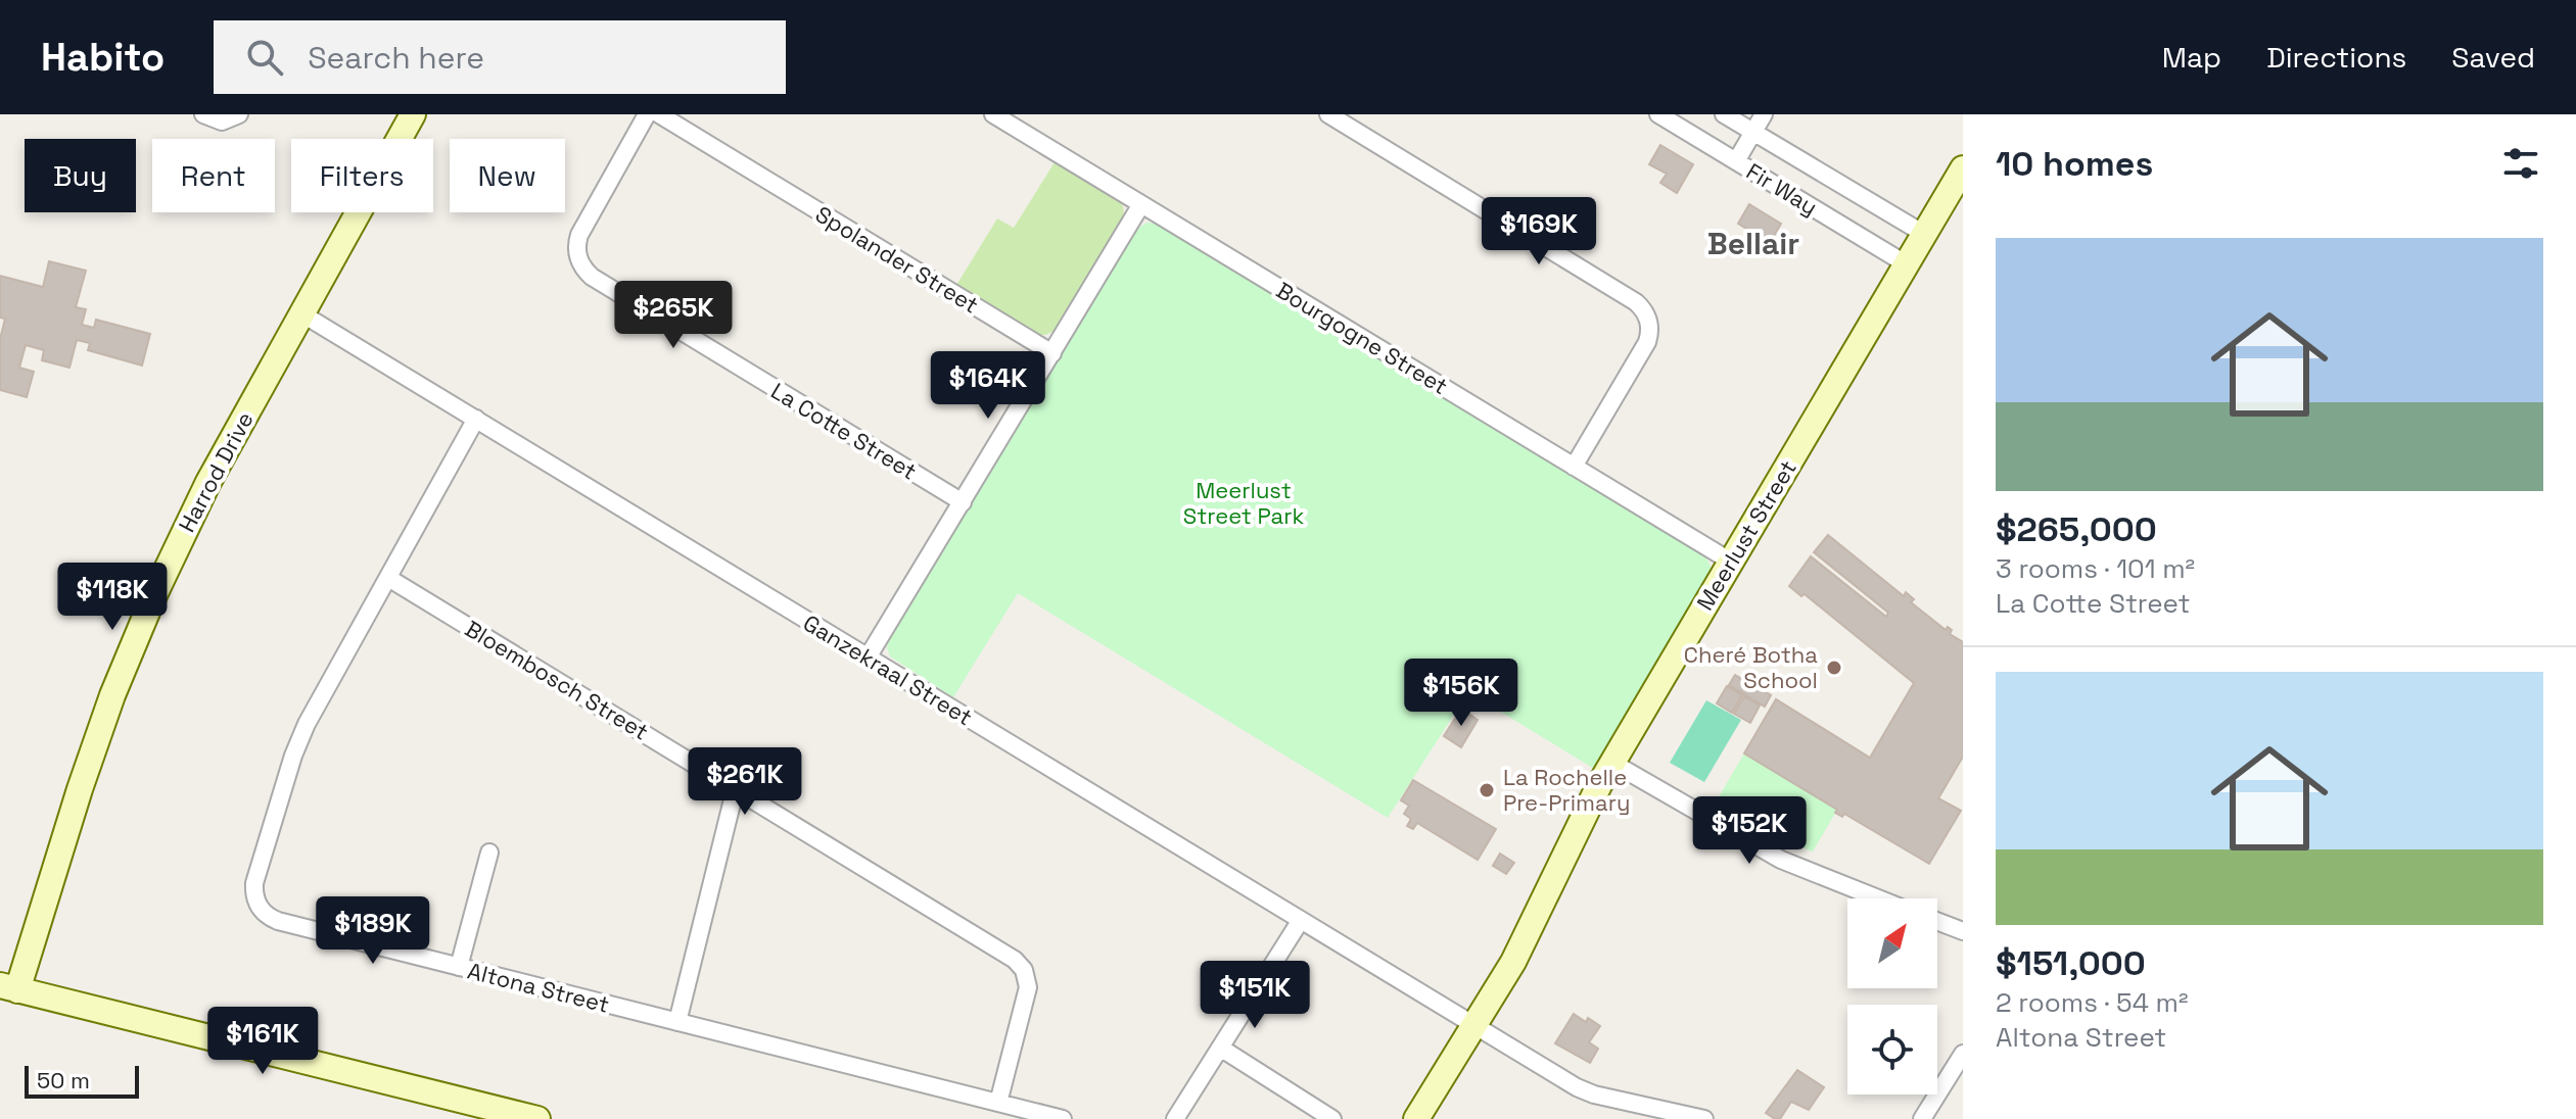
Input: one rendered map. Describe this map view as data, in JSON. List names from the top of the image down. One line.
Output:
{"streets":{"street":["Fir Way","Spolander Street","Bourgogne Street","La Cotte Street","Harrod Drive","Meerlust Street","Ganzekraal Street","Bloembosch Street","Altona Street"]},"crossings":[["Fir Way","Meerlust Street"],["Bourgogne Street","Meerlust Street"],["Harrod Drive","Ganzekraal Street"],["Meerlust Street","Ganzekraal Street"],["Ganzekraal Street","Altona Street"],["Bloembosch Street","Altona Street"]],"districts":["Bellair"],"parks":["Meerlust Street Park"],"places":["Cheré Botha School","La Rochelle Pre-Primary"],"scale_bar":"50 m","north":"top right","page":{"header":"Habito","search":"Search here","nav":["Map","Directions","Saved"],"heading":"10 homes","chip":["Buy","Rent","Filters","New"],"price":["$169K","$265K","$164K","$118K","$156K","$261K","$152K","$189K","$151K","$161K"],"list":[{"name":"$265,000","note":"3 rooms · 101 m² · La Cotte Street"},{"name":"$151,000","note":"2 rooms · 54 m² · Altona Street"}],"scale":"50 m"}}
